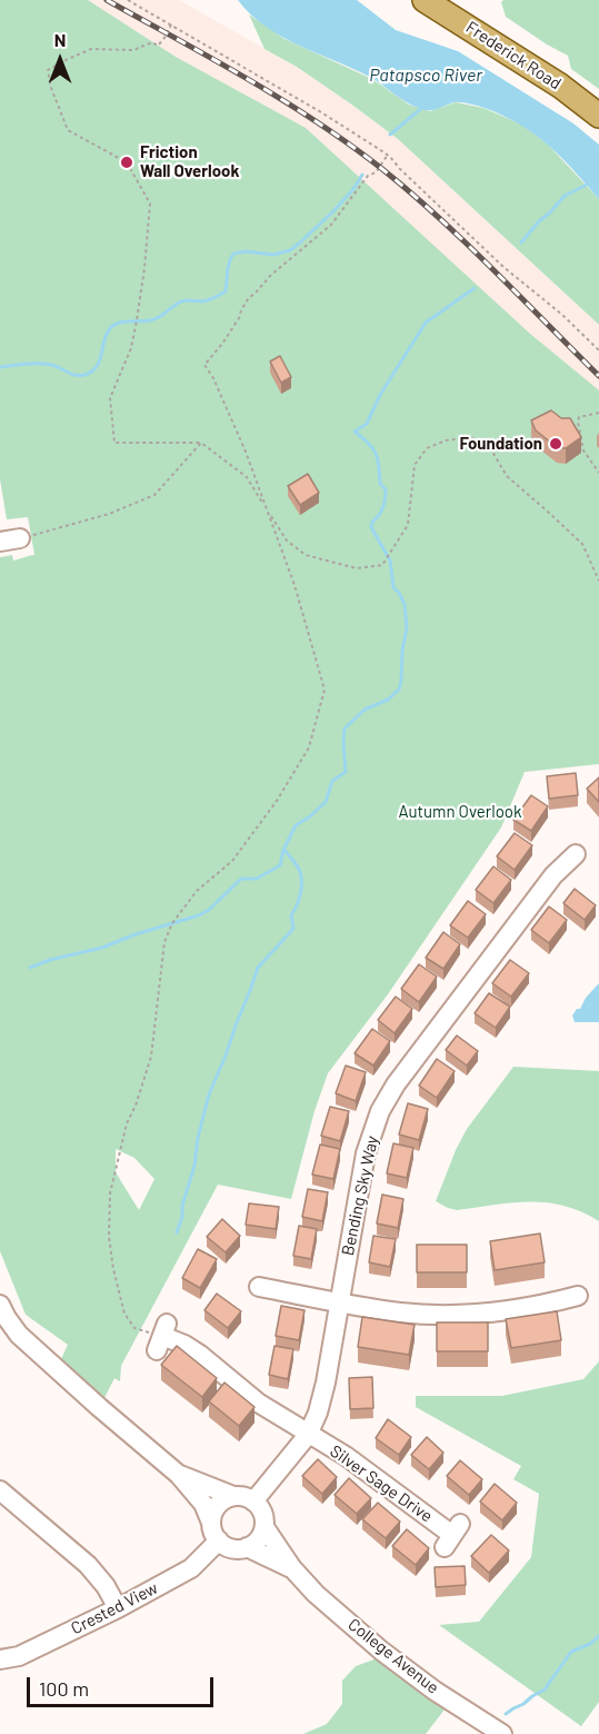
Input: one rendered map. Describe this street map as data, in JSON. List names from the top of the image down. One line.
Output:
{"streets":{"main road":["Frederick Road"],"street":["Bending Sky Way","Silver Sage Drive","Crested View","College Avenue"]},"crossings":[["Bending Sky Way","Silver Sage Drive"],["Bending Sky Way","Crested View"],["Bending Sky Way","College Avenue"],["Crested View","College Avenue"]],"water":["Patapsco River"],"parks":["Autumn Overlook"],"places":["Friction Wall Overlook","Foundation"],"scale_bar":"100 m","north":"top"}
